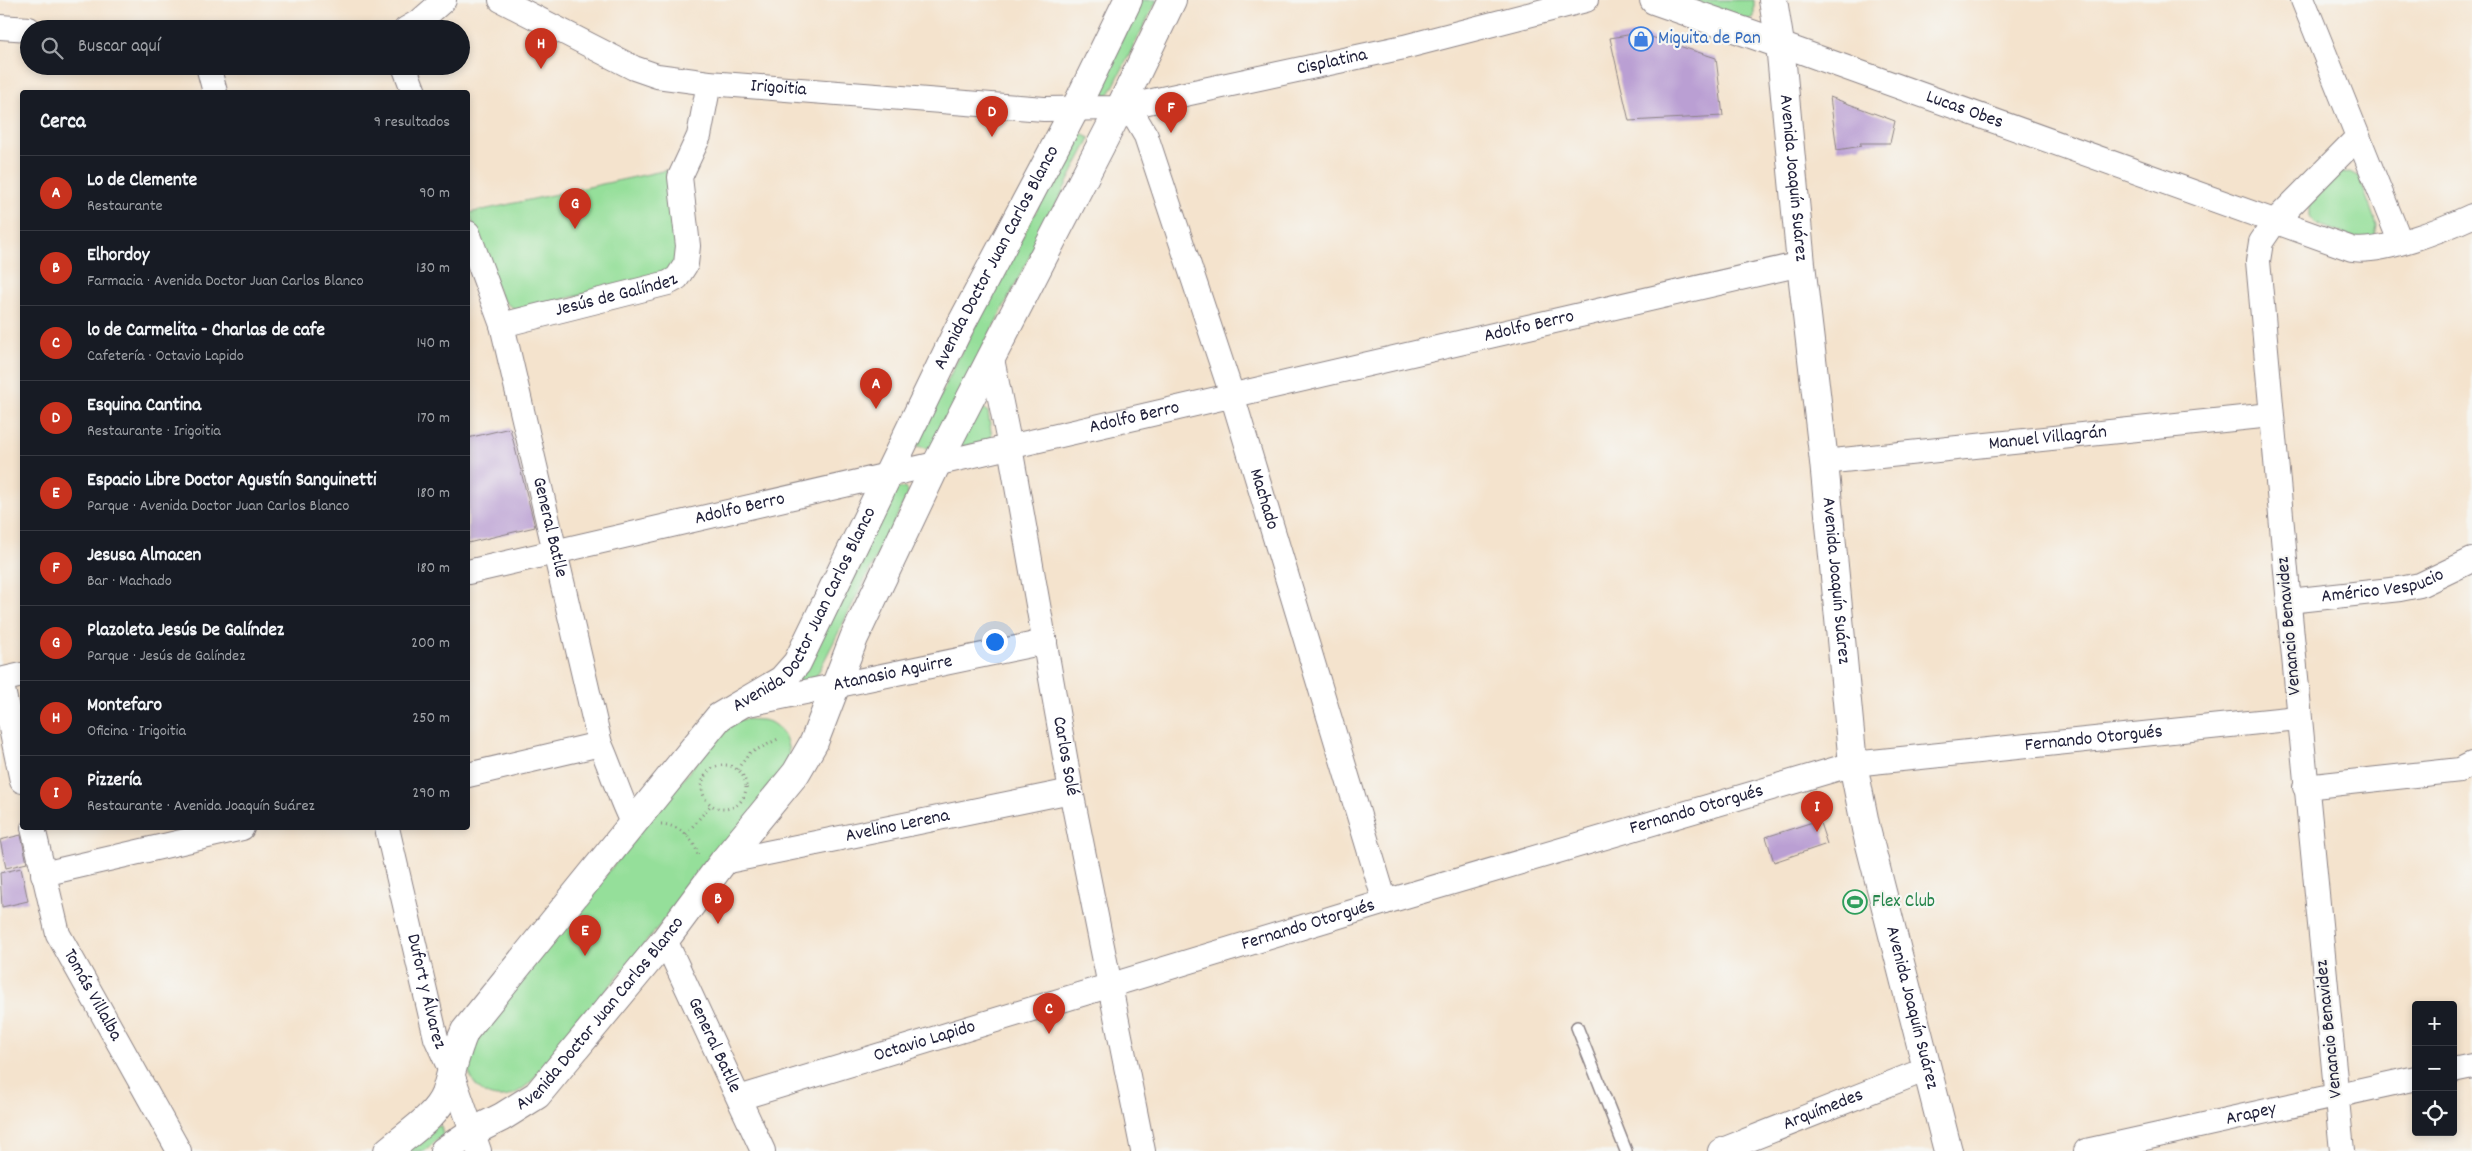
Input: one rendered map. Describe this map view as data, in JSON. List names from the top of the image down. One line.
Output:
{"streets":{"street":["Cisplatina","Irigoitia","Lucas Obes","Avenida Joaquín Suárez","Avenida Doctor Juan Carlos Blanco","Jesús de Galíndez","Adolfo Berro","Manuel Villagrán","Machado","General Batlle","Américo Vespucio","Venancio Benavidez","Atanasio Aguirre","Fernando Otorgués","Carlos Solé","Avelino Lerena","Dufort y Álvarez","Tomás Villalba","Octavio Lapido","Arquímedes","Arapey"]},"crossings":[["Cisplatina","Irigoitia"],["Cisplatina","Avenida Doctor Juan Carlos Blanco"],["Cisplatina","Machado"],["Irigoitia","Avenida Doctor Juan Carlos Blanco"],["Irigoitia","Jesús de Galíndez"],["Lucas Obes","Avenida Joaquín Suárez"],["Lucas Obes","Venancio Benavidez"],["Avenida Joaquín Suárez","Adolfo Berro"],["Avenida Joaquín Suárez","Manuel Villagrán"],["Avenida Joaquín Suárez","Fernando Otorgués"],["Avenida Joaquín Suárez","Arquímedes"],["Avenida Doctor Juan Carlos Blanco","Adolfo Berro"],["Avenida Doctor Juan Carlos Blanco","Machado"],["Avenida Doctor Juan Carlos Blanco","General Batlle"],["Avenida Doctor Juan Carlos Blanco","Atanasio Aguirre"],["Avenida Doctor Juan Carlos Blanco","Carlos Solé"],["Avenida Doctor Juan Carlos Blanco","Avelino Lerena"],["Avenida Doctor Juan Carlos Blanco","Dufort y Álvarez"],["Jesús de Galíndez","General Batlle"],["Adolfo Berro","Machado"],["Adolfo Berro","General Batlle"],["Adolfo Berro","Carlos Solé"],["Manuel Villagrán","Venancio Benavidez"],["Machado","Fernando Otorgués"],["General Batlle","Octavio Lapido"],["Américo Vespucio","Venancio Benavidez"],["Venancio Benavidez","Fernando Otorgués"],["Venancio Benavidez","Arapey"],["Atanasio Aguirre","Carlos Solé"],["Fernando Otorgués","Carlos Solé"],["Fernando Otorgués","Octavio Lapido"],["Carlos Solé","Avelino Lerena"],["Carlos Solé","Octavio Lapido"]],"places":{"shop":["Miguita de Pan"],"sports":["Flex Club"]},"page":{"search":"Buscar aquí","pins":["H","F","D","G","A","I","B","E","C"],"heading":["Cerca","9 resultados"],"list":[{"mark":"A","name":"Lo de Clemente","note":"Restaurante","value":"90 m"},{"mark":"B","name":"Elhordoy","note":"Farmacia · Avenida Doctor Juan Carlos Blanco","value":"130 m"},{"mark":"C","name":"lo de Carmelita - Charlas de cafe","note":"Cafetería · Octavio Lapido","value":"140 m"},{"mark":"D","name":"Esquina Cantina","note":"Restaurante · Irigoitia","value":"170 m"},{"mark":"E","name":"Espacio Libre Doctor Agustín Sanguinetti","note":"Parque · Avenida Doctor Juan Carlos Blanco","value":"180 m"},{"mark":"F","name":"Jesusa Almacen","note":"Bar · Machado","value":"180 m"},{"mark":"G","name":"Plazoleta Jesús De Galíndez","note":"Parque · Jesús de Galíndez","value":"200 m"},{"mark":"H","name":"Montefaro","note":"Oficina · Irigoitia","value":"250 m"},{"mark":"I","name":"Pizzería","note":"Restaurante · Avenida Joaquín Suárez","value":"290 m"}],"map_buttons":["+","−"]}}
